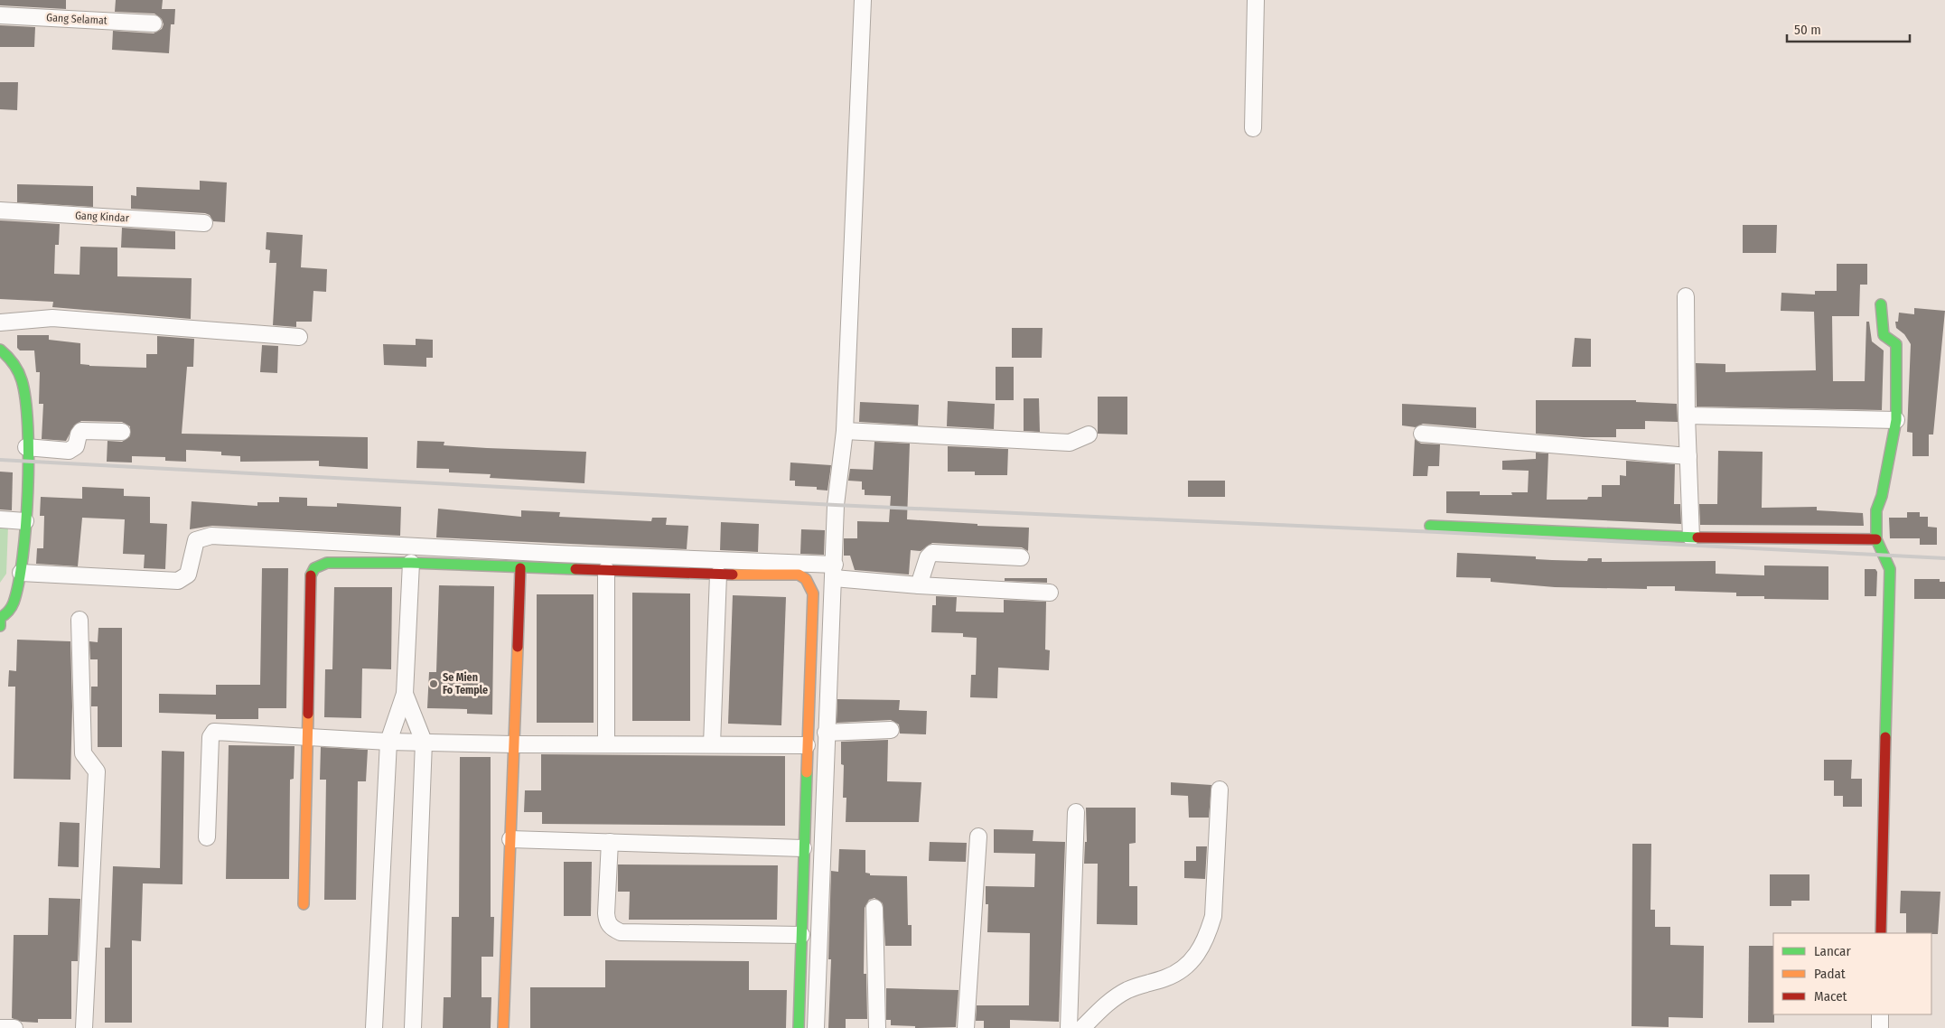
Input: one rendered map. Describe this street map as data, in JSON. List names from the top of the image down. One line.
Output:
{"streets":{"street":["Gang Selamat","Gang Kindar"]},"places":["Se Mien Fo Temple"],"legend":["Lancar","Padat","Macet"],"scale_bar":"50 m"}
